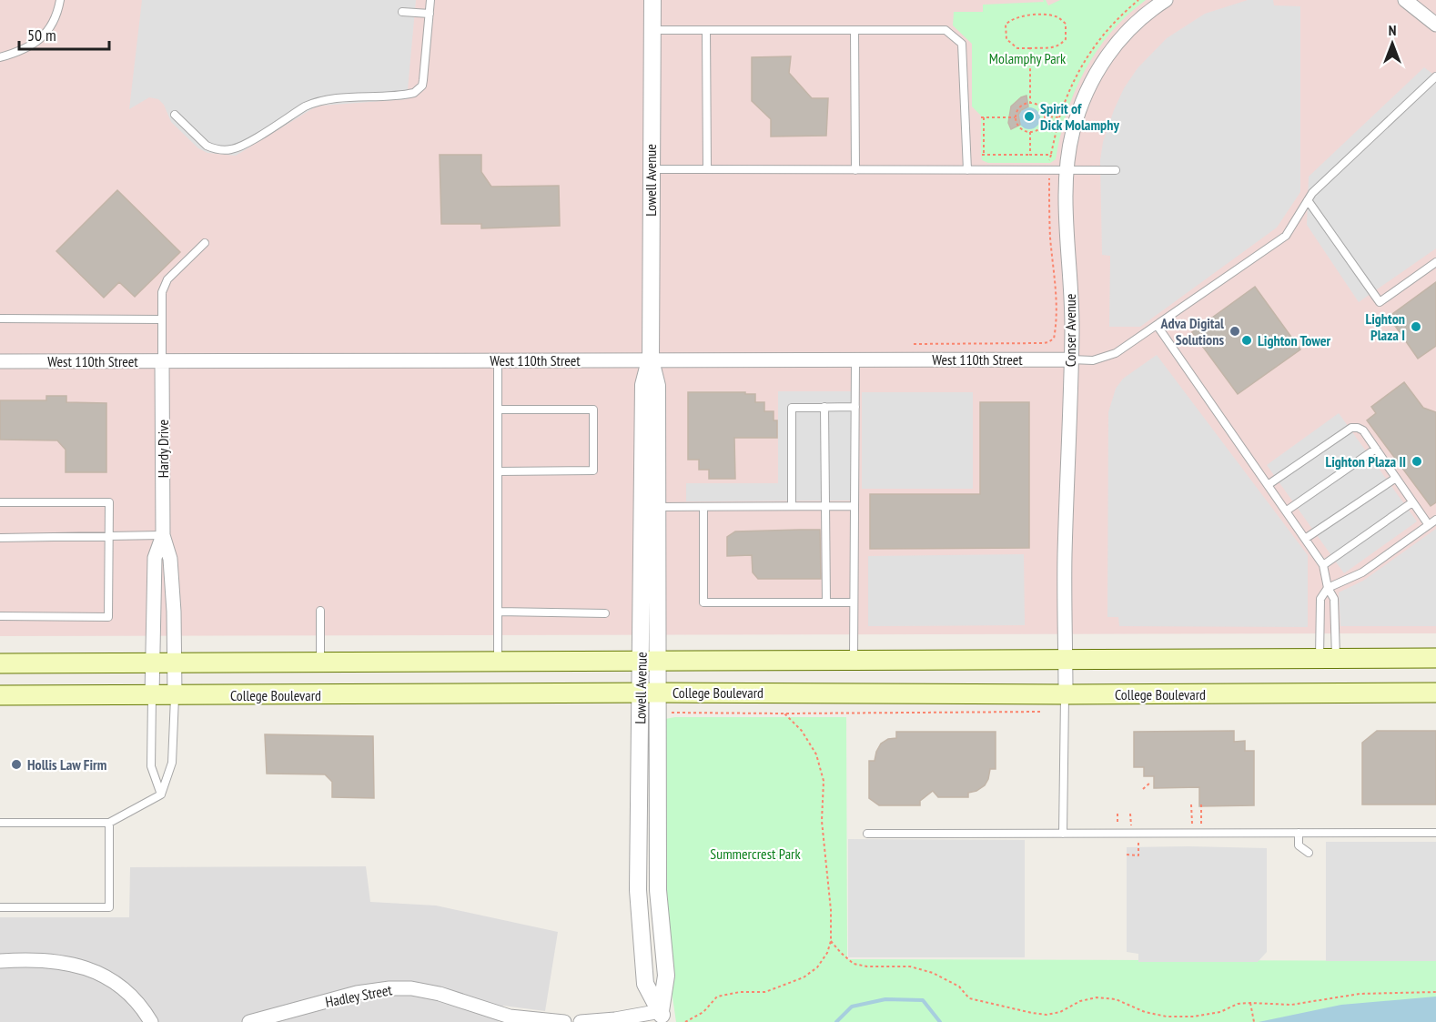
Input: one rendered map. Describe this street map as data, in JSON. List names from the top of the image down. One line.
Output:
{"streets":{"main road":["College Boulevard"],"street":["Lowell Avenue","Conser Avenue","West 110th Street","Hardy Drive","Hadley Street"]},"crossings":[["Lowell Avenue","West 110th Street"],["Lowell Avenue","College Boulevard"],["Conser Avenue","West 110th Street"],["Conser Avenue","College Boulevard"],["West 110th Street","Hardy Drive"],["Hardy Drive","College Boulevard"]],"parks":["Molamphy Park","Summercrest Park"],"places":["Spirit of Dick Molamphy","Lighton Plaza I","Adva Digital Solutions","Lighton Tower","Lighton Plaza II","Hollis Law Firm"],"scale_bar":"50 m","north":"top"}
